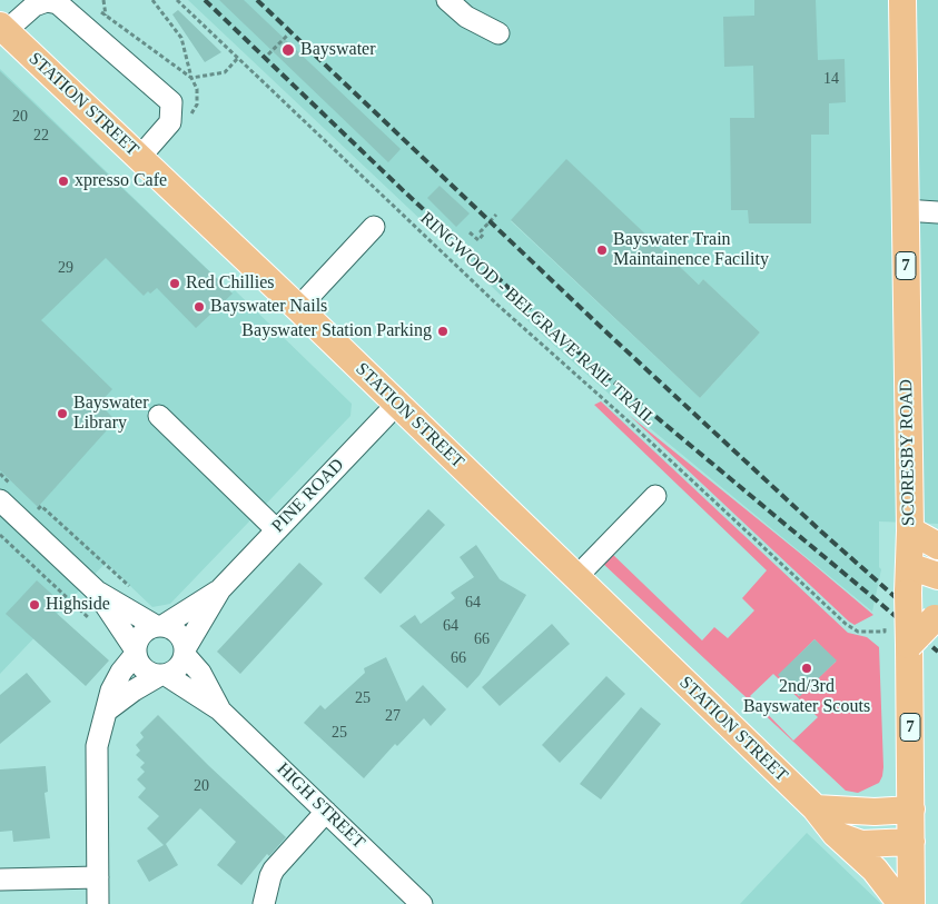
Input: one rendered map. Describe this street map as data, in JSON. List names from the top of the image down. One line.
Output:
{"streets":{"main road":["STATION STREET","7","SCORESBY ROAD"],"street":["PINE ROAD","HIGH STREET"],"path":["RINGWOOD - BELGRAVE RAIL TRAIL"]},"crossings":[["STATION STREET","PINE ROAD"],["PINE ROAD","HIGH STREET"]],"places":["Bayswater","xpresso Cafe","Bayswater Train Maintainence Facility","Red Chillies","Bayswater Nails","Bayswater Station Parking","Bayswater Library","Highside","2nd/3rd Bayswater Scouts"],"house_numbers":["14","20","22","29","64","64","66","66","25","27","25","20"]}
